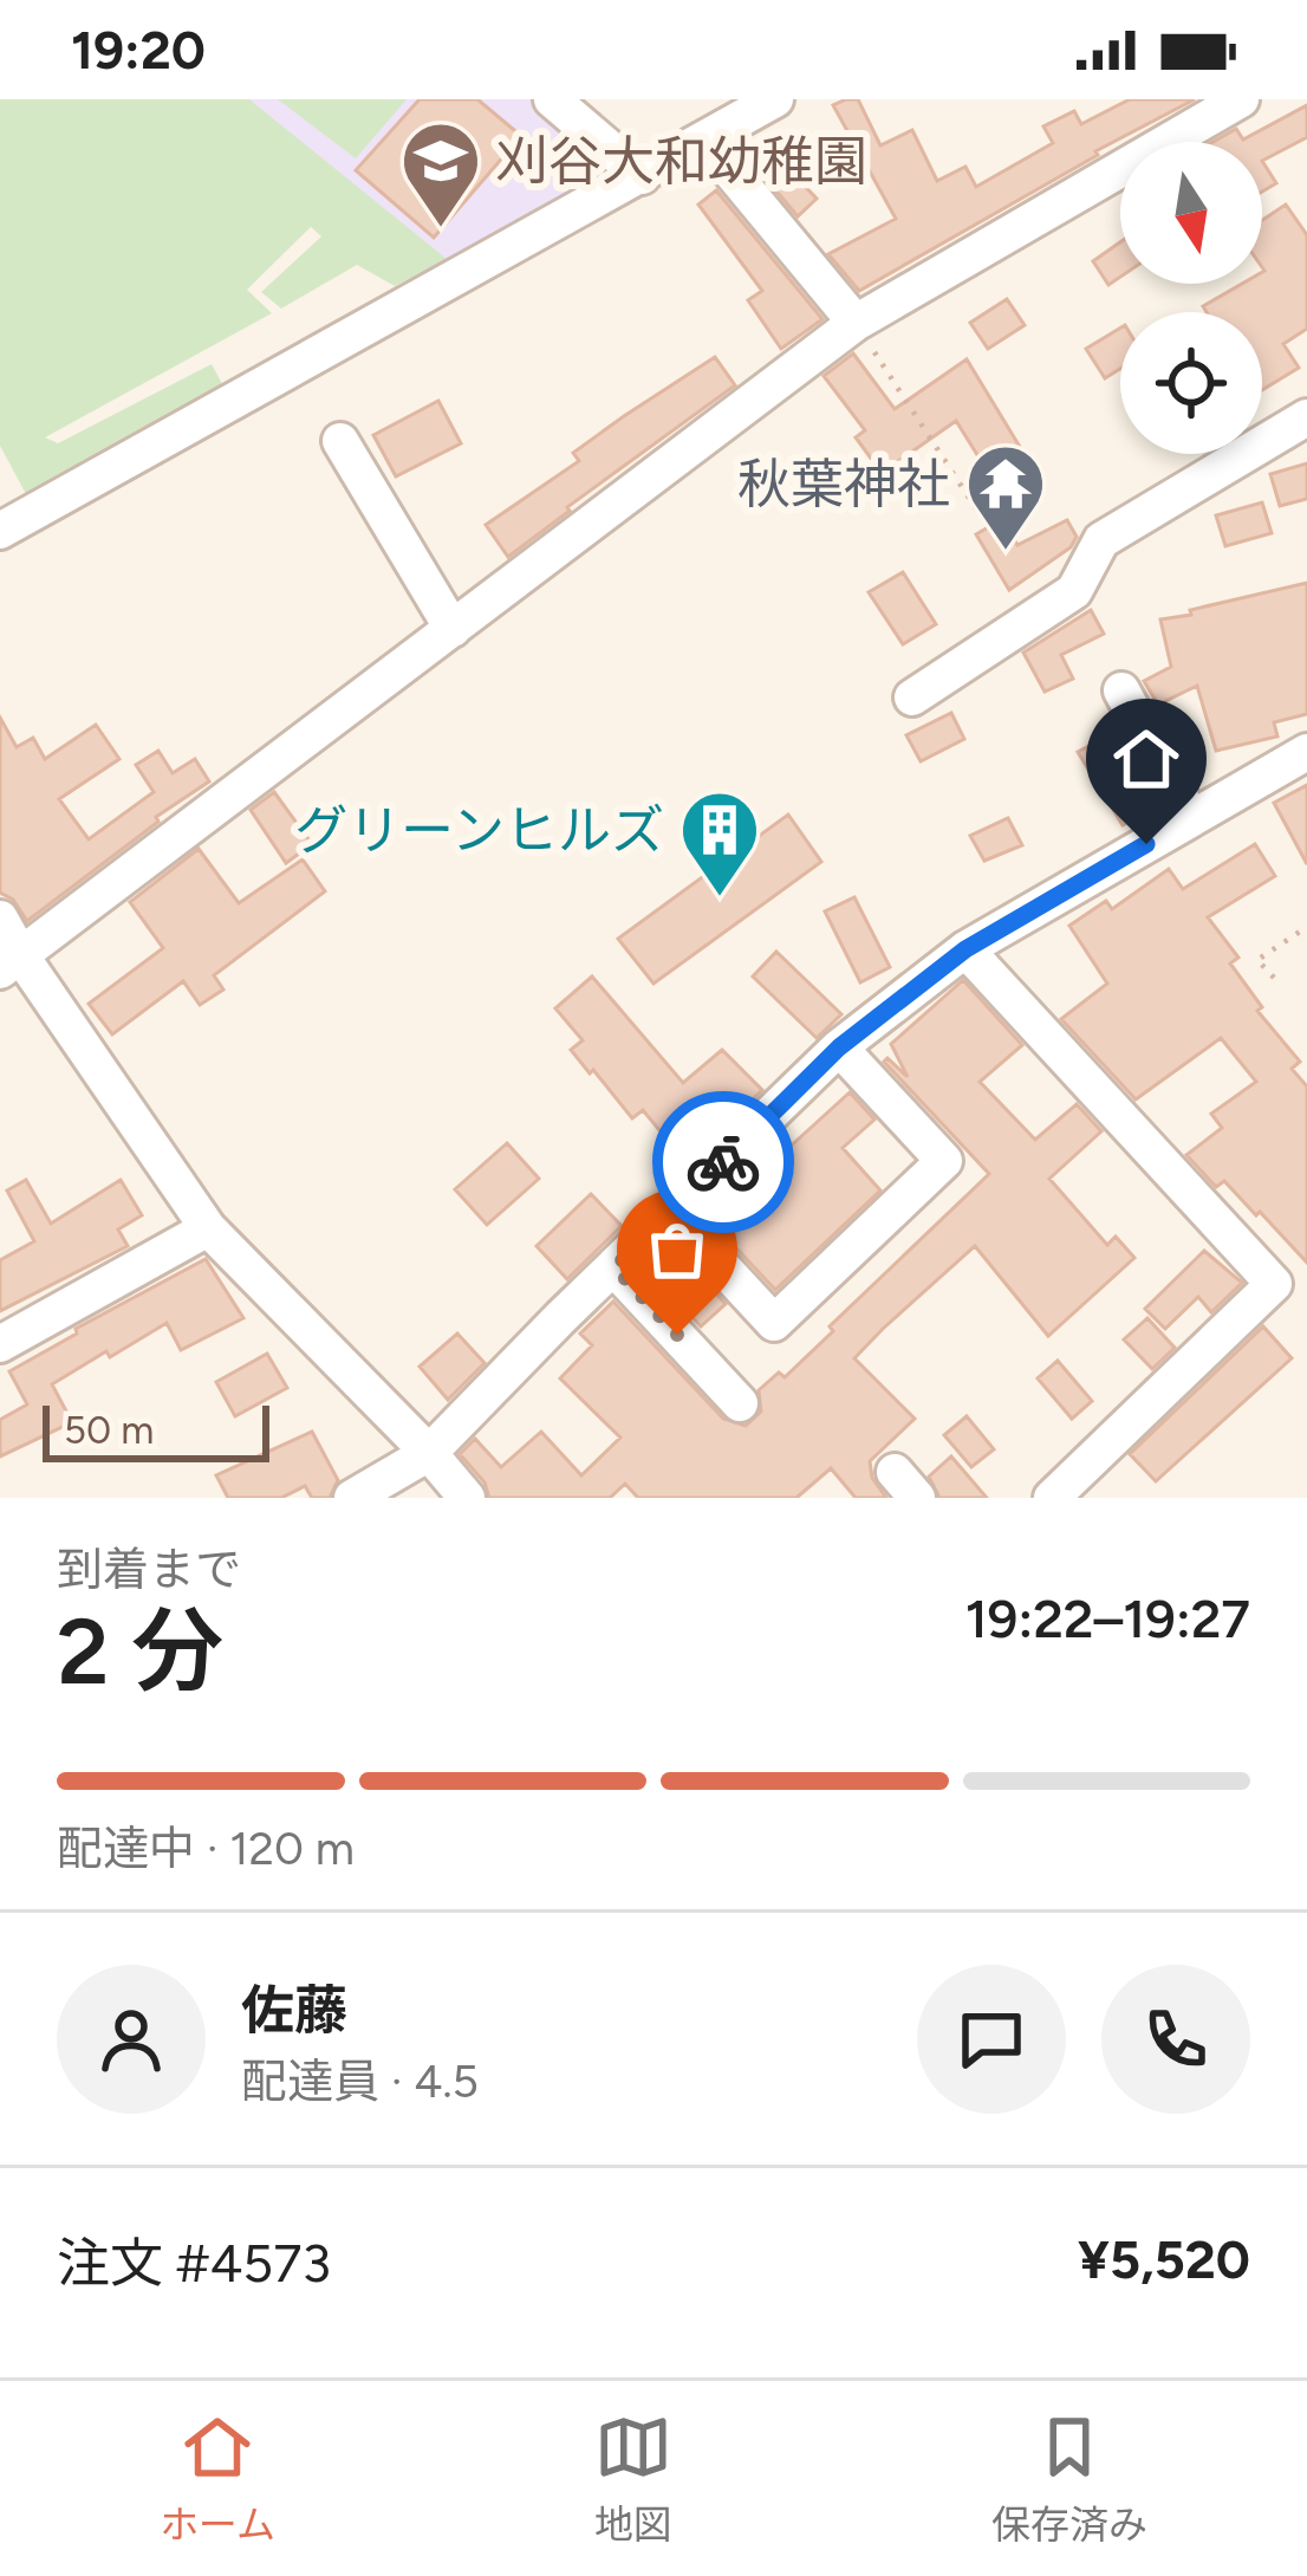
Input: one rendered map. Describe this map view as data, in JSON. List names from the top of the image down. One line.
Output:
{"places":{"school or university":["刈谷大和幼稚園"],"temple":["秋葉神社"],"building":["グリーンヒルズ"]},"scale_bar":"50 m","north":"bottom","page":{"status":"19:20","scale":"50 m","heading":["2 分","到着まで","19:22–19:27"],"panel":["佐藤","配達員 · 4.5","注文 #4573","¥5,520"],"bar":"配達中 · 120 m","tabs":["ホーム","地図","保存済み"]}}
